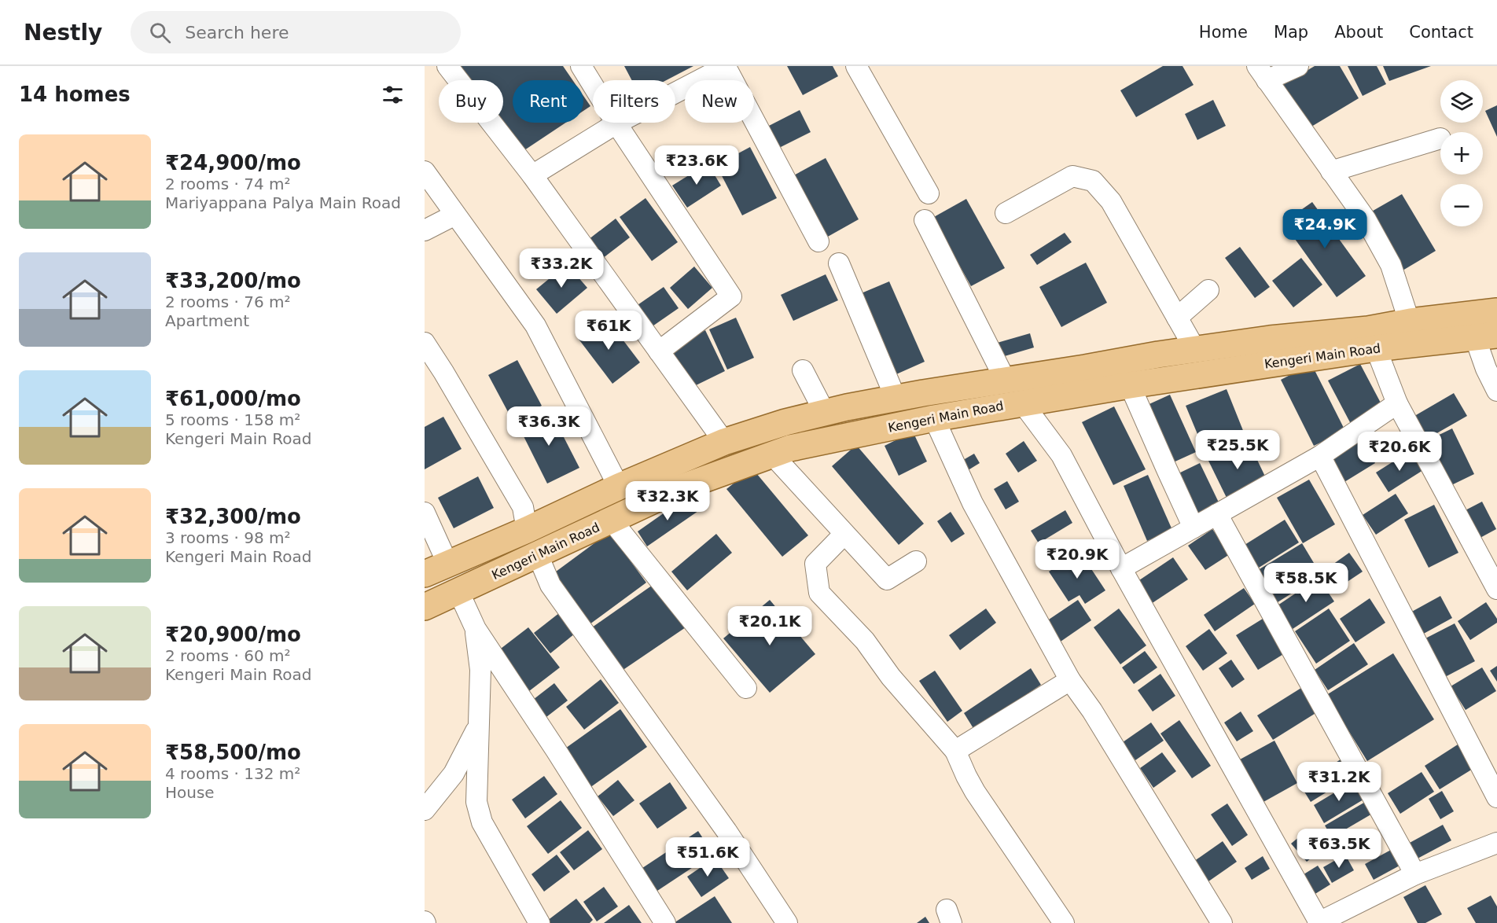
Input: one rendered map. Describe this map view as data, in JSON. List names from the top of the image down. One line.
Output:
{"streets":{"main road":["Kengeri Main Road"]},"page":{"header":"Nestly","search":"Search here","nav":["Home","Map","About","Contact"],"heading":"14 homes","map_buttons":["+","−"],"chip":["Buy","Rent","Filters","New"],"list":[{"name":"₹24,900/mo","note":"2 rooms · 74 m² · Mariyappana Palya Main Road"},{"name":"₹33,200/mo","note":"2 rooms · 76 m² · Apartment"},{"name":"₹61,000/mo","note":"5 rooms · 158 m² · Kengeri Main Road"},{"name":"₹32,300/mo","note":"3 rooms · 98 m² · Kengeri Main Road"},{"name":"₹20,900/mo","note":"2 rooms · 60 m² · Kengeri Main Road"},{"name":"₹58,500/mo","note":"4 rooms · 132 m² · House"}],"price":["₹23.6K","₹24.9K","₹33.2K","₹61K","₹36.3K","₹25.5K","₹20.6K","₹32.3K","₹20.9K","₹58.5K","₹20.1K","₹31.2K","₹63.5K","₹51.6K"]}}
